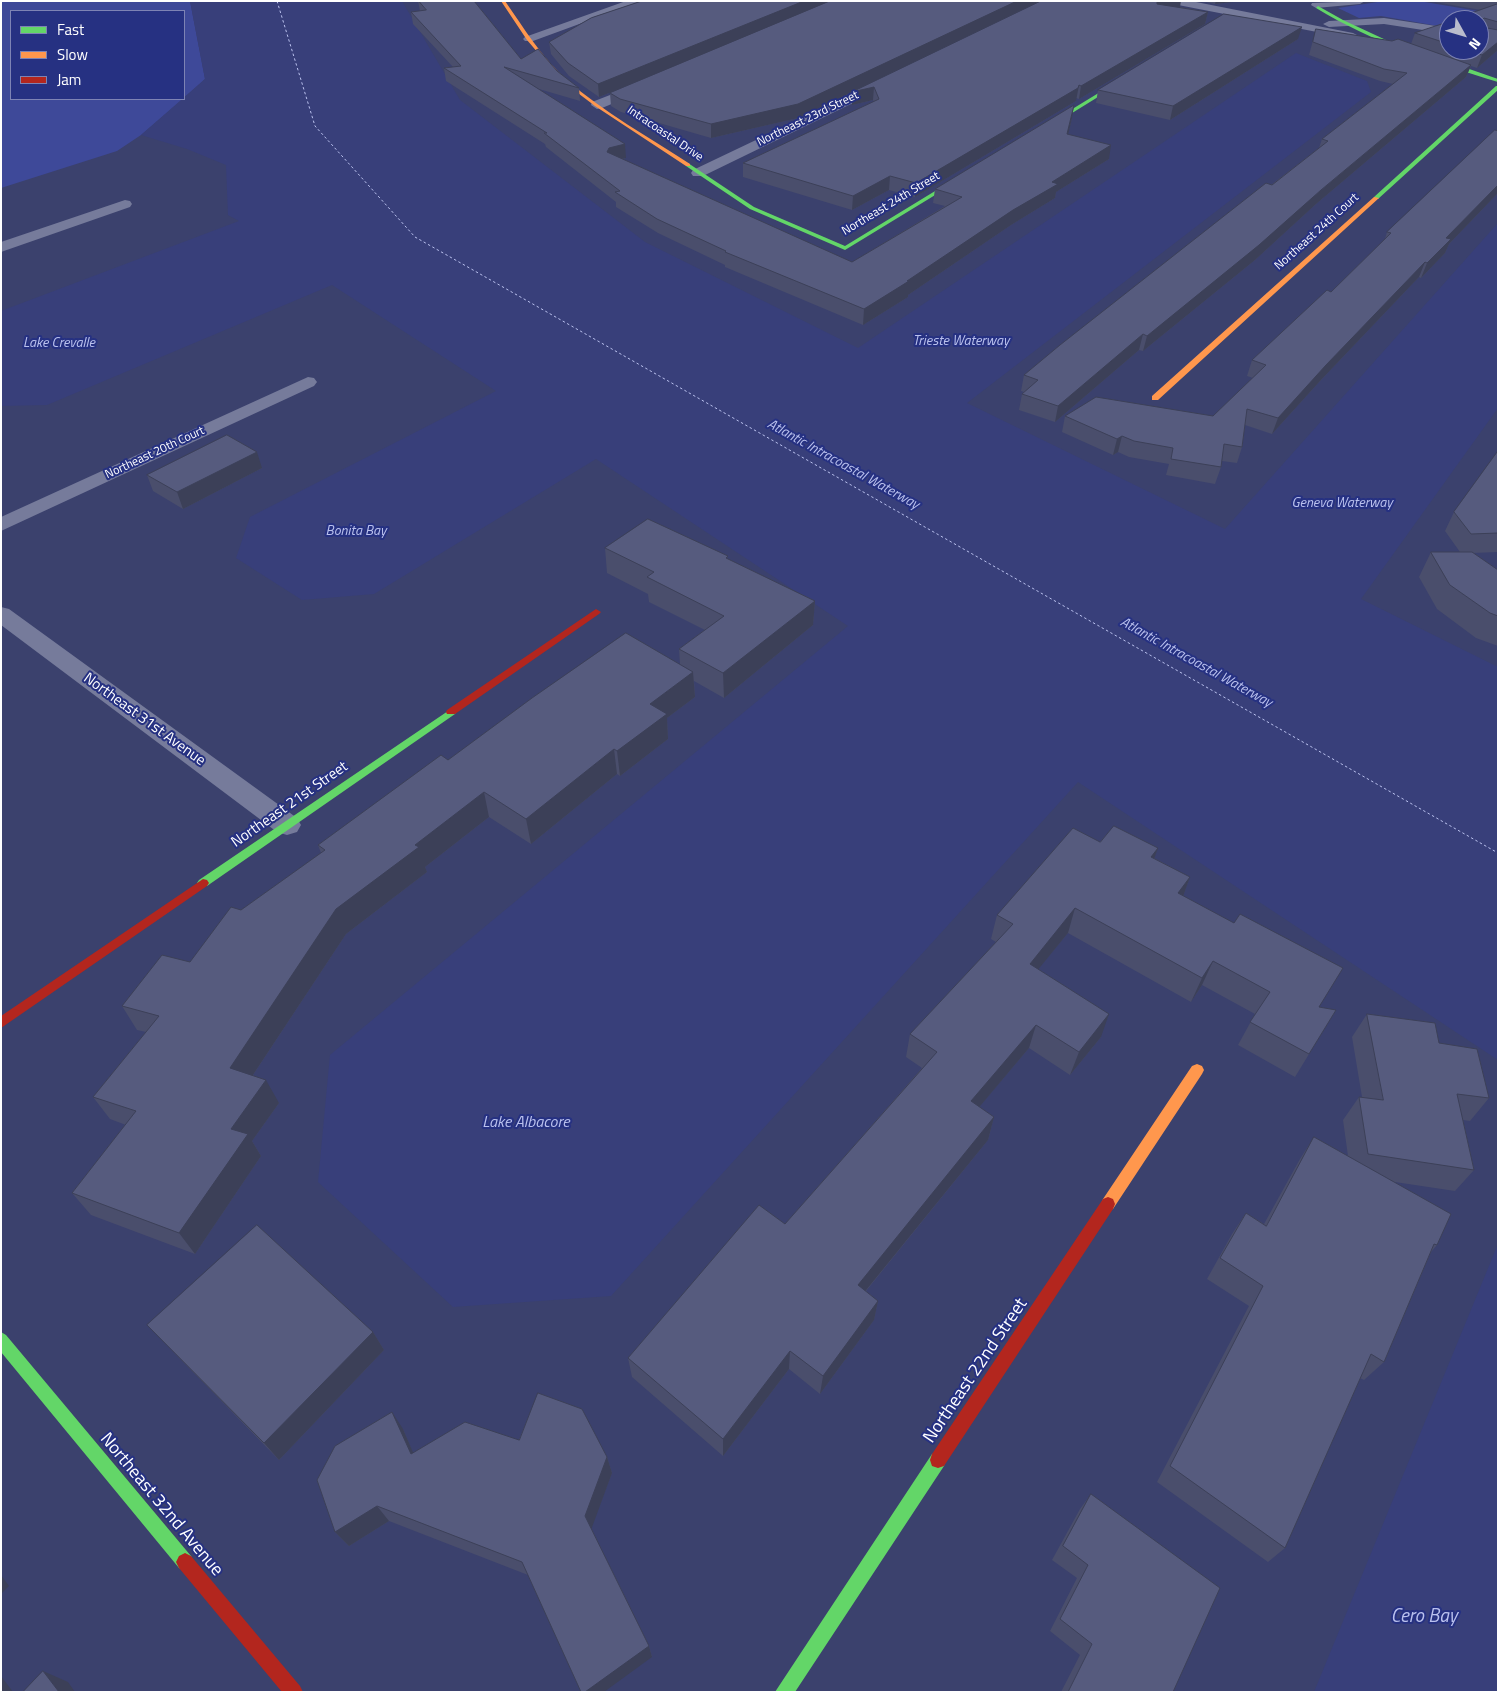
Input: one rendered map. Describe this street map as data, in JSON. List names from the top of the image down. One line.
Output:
{"streets":{"street":["Northeast 23rd Street","Intracoastal Drive","Northeast 24th Street","Northeast 24th Court","Northeast 20th Court","Northeast 31st Avenue","Northeast 21st Street","Northeast 22nd Street","Northeast 32nd Avenue"]},"crossings":[["Northeast 23rd Street","Intracoastal Drive"],["Intracoastal Drive","Northeast 24th Street"],["Northeast 31st Avenue","Northeast 21st Street"]],"water":["Trieste Waterway","Lake Crevalle","Atlantic Intracoastal Waterway","Geneva Waterway","Bonita Bay","Lake Albacore","Cero Bay"],"legend":["Fast","Slow","Jam"],"north":"bottom right"}
